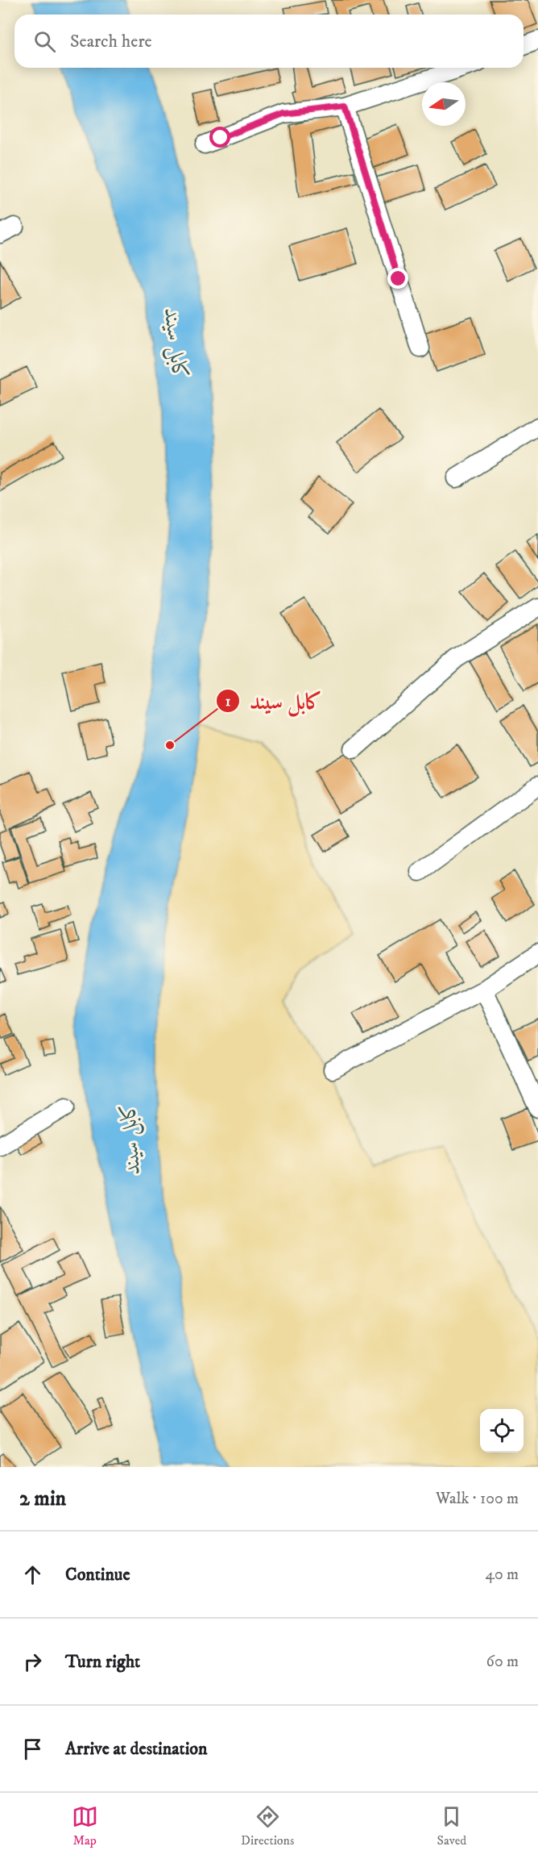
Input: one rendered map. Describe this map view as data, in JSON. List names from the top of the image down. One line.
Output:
{"water":["کابل سيند"],"places":["کابل سيند"],"north":"left","page":{"search":"Search here","heading":["2 min","Walk · 100 m"],"list":[["Continue","40 m"],["Turn right","60 m"],"Arrive at destination"],"nav":["Map","Directions","Saved"]}}
